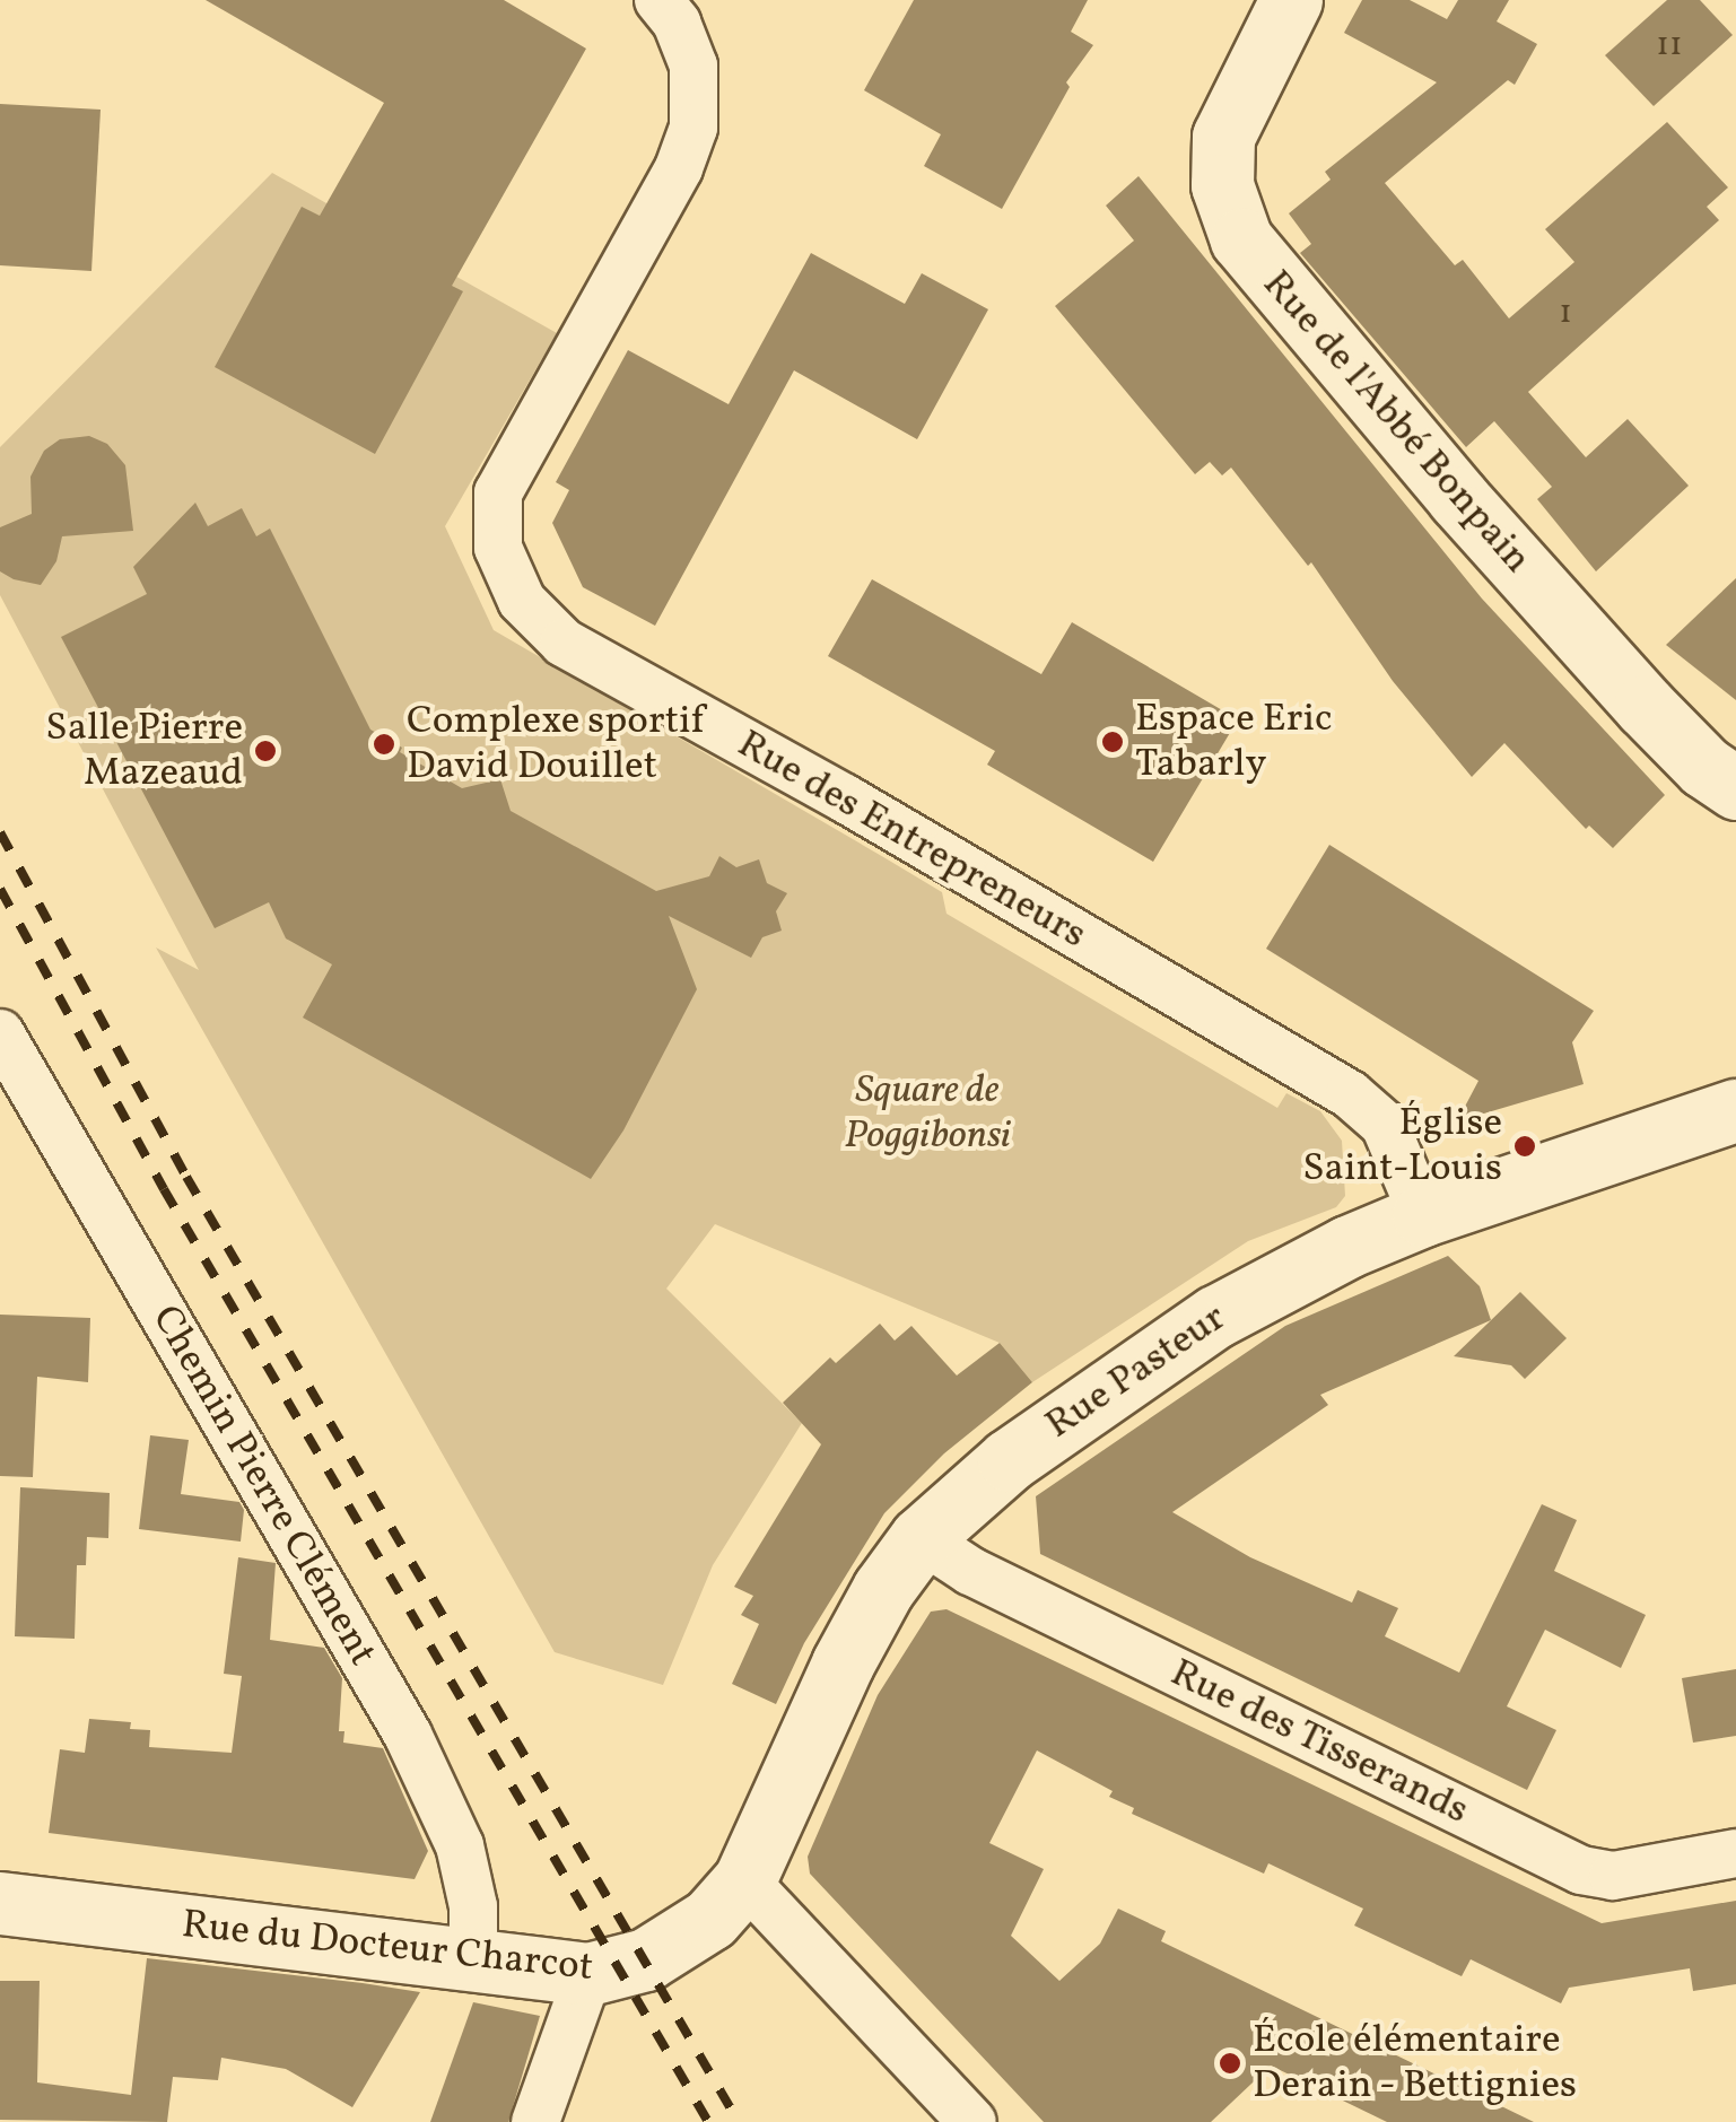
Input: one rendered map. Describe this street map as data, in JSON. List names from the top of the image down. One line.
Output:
{"streets":{"street":["Rue de l'Abbé Bonpain","Rue des Entrepreneurs","Rue Pasteur","Chemin Pierre Clément","Rue des Tisserands","Rue du Docteur Charcot"]},"crossings":[["Rue des Entrepreneurs","Rue Pasteur"],["Rue Pasteur","Rue des Tisserands"],["Rue Pasteur","Rue du Docteur Charcot"],["Chemin Pierre Clément","Rue du Docteur Charcot"]],"parks":["Square de Poggibonsi"],"places":["Espace Eric Tabarly","Complexe sportif David Douillet","Salle Pierre Mazeaud","Église Saint-Louis","École élémentaire Derain - Bettignies"],"house_numbers":["11","1"]}
